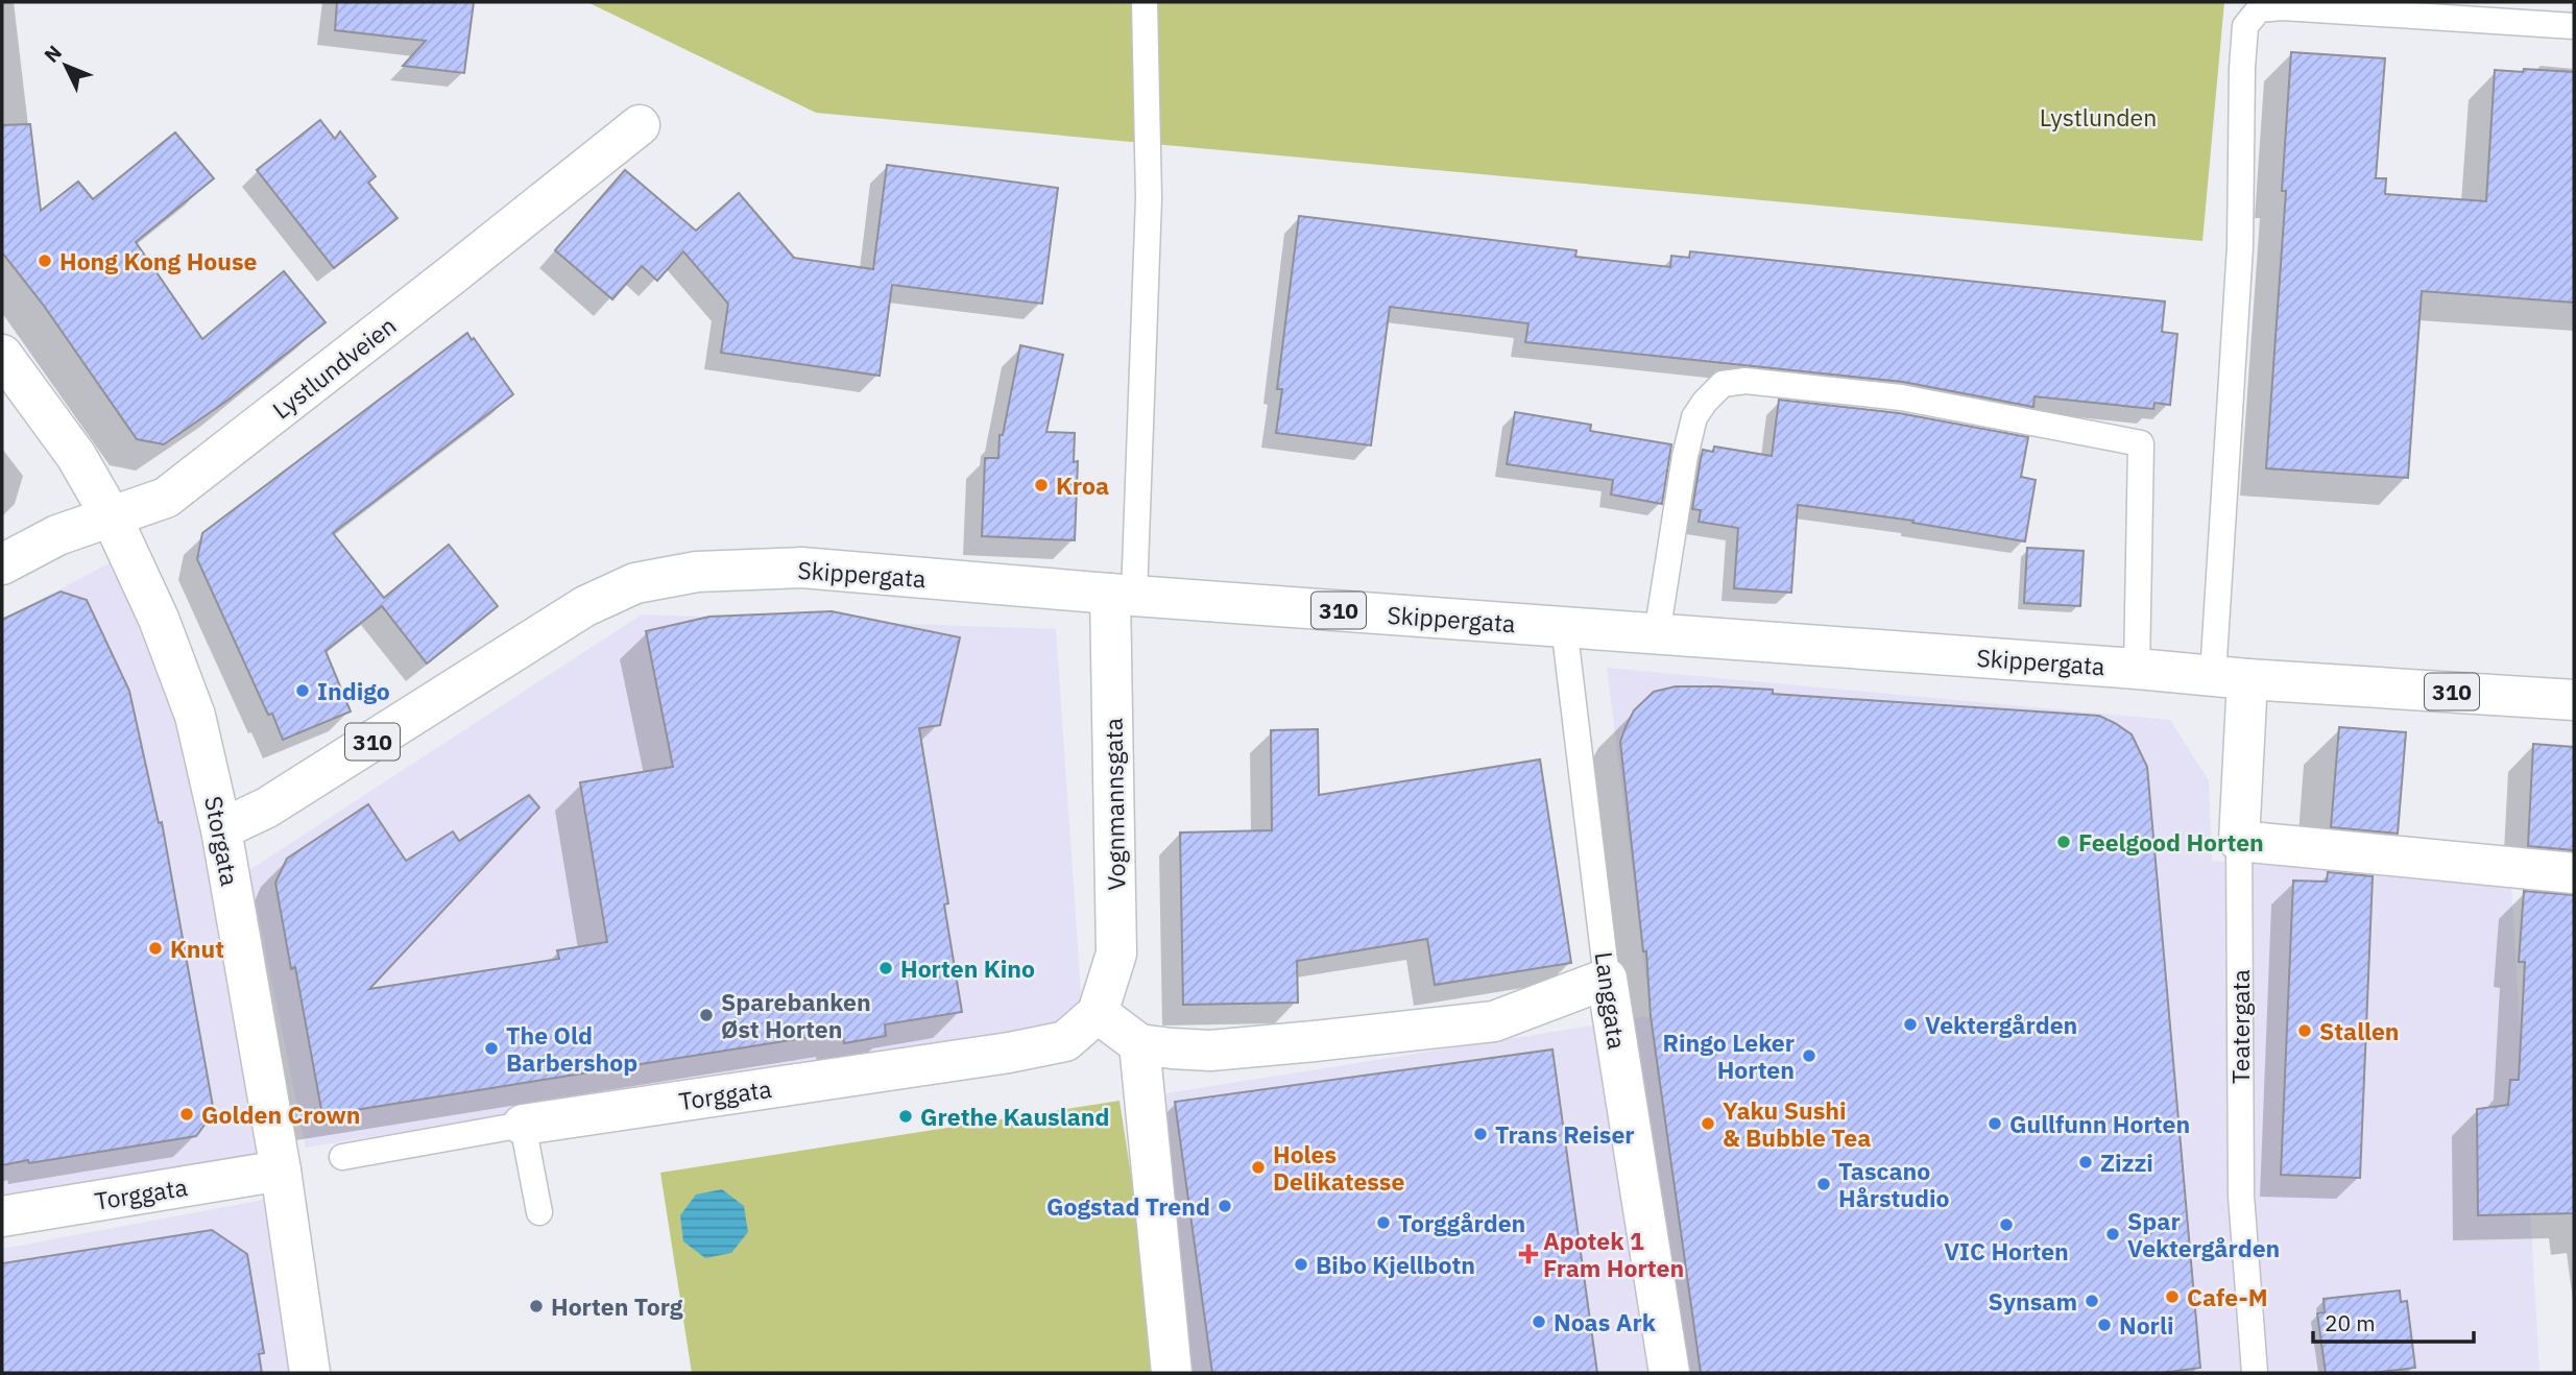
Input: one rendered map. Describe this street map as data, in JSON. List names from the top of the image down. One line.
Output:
{"streets":{"main road":["Lystlundveien","Skippergata","310","Vognmannsgata","Storgata","Langgata","Teatergata","Torggata"]},"crossings":[["Lystlundveien","Storgata"],["Skippergata","Vognmannsgata"],["Skippergata","Storgata"],["Skippergata","Langgata"],["Skippergata","Teatergata"],["Vognmannsgata","Torggata"],["Storgata","Torggata"]],"parks":["Lystlunden"],"places":{"other":["Hong Kong House","Kroa","Indigo","Feelgood Horten","Knut","Horten Kino","Sparebanken Øst Horten","Vektergården","Stallen","The Old Barbershop","Ringo Leker Horten","Golden Crown","Grethe Kausland","Yaku Sushi & Bubble Tea","Gullfunn Horten","Trans Reiser","Zizzi","Holes Delikatesse","Tascano Hårstudio","Gogstad Trend","Torggården","VIC Horten","Spar Vektergården","Bibo Kjellbotn","Cafe-M","Synsam","Horten Torg","Noas Ark","Norli"],"health":["Apotek 1 Fram Horten"]},"scale_bar":"20 m","north":"top left"}
